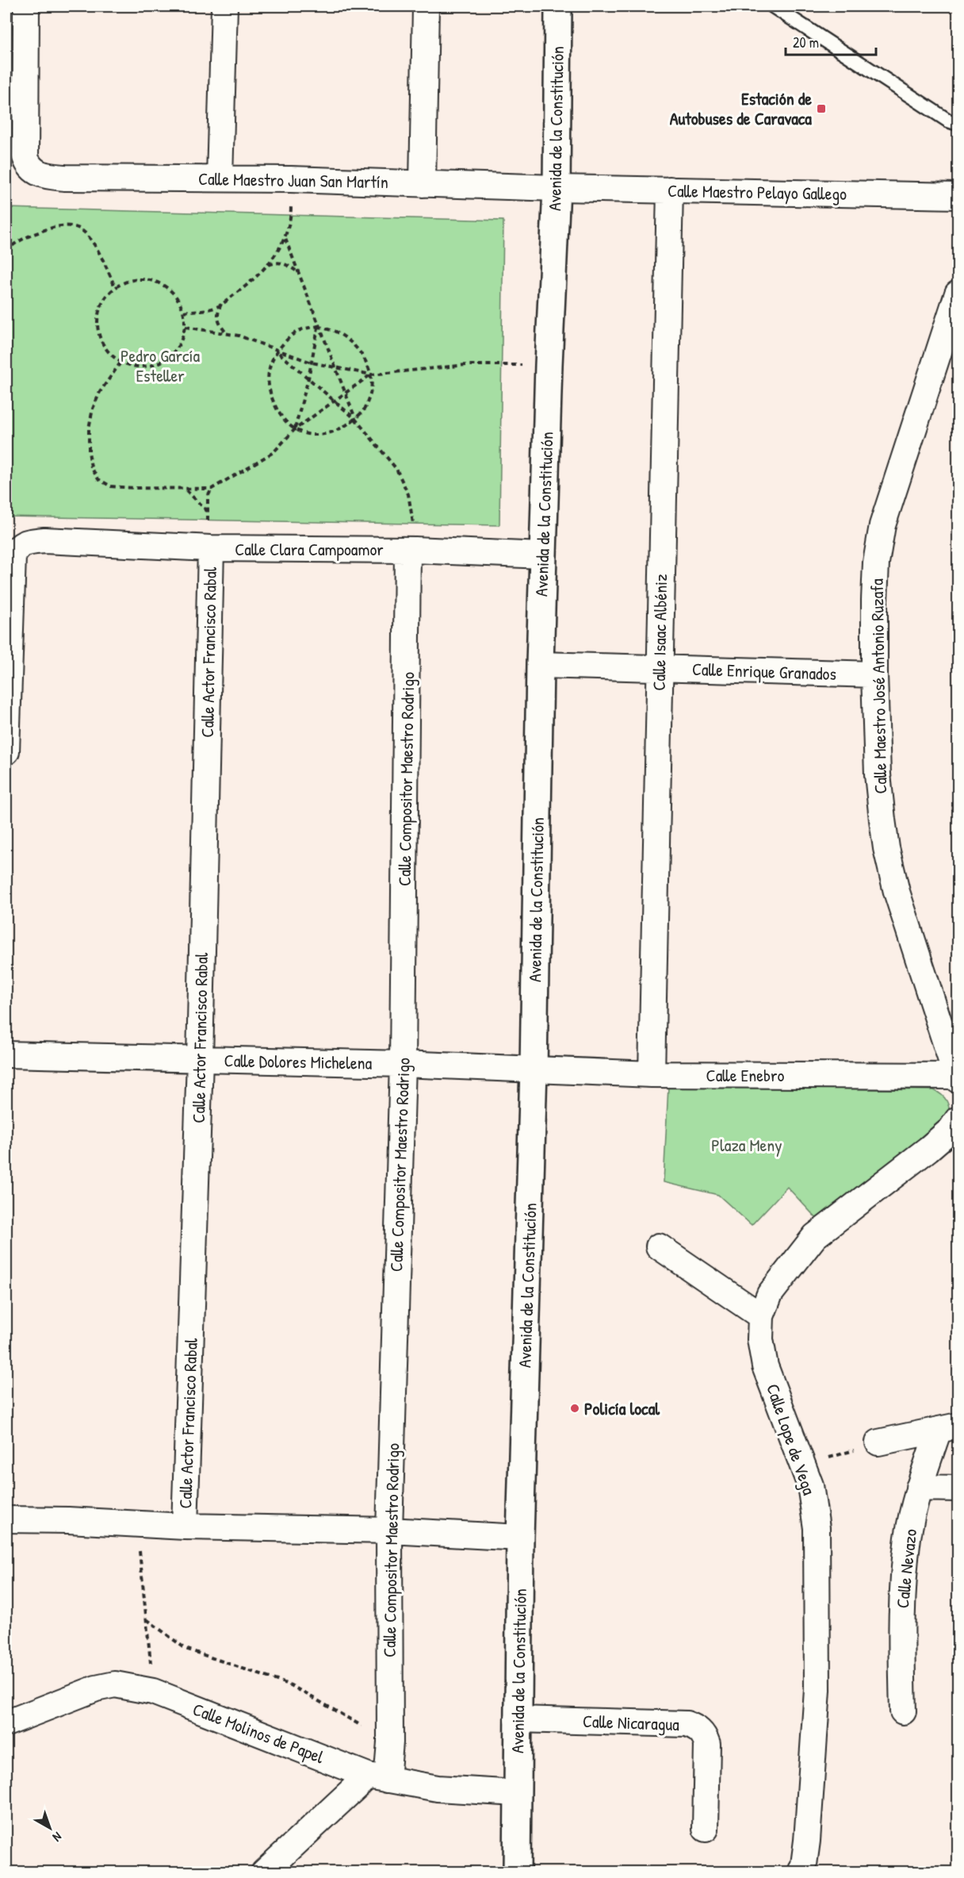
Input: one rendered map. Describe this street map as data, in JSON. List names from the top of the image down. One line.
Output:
{"streets":{"street":["Avenida de la Constitución","Calle Maestro Juan San Martín","Calle Maestro Pelayo Gallego","Calle Clara Campoamor","Calle Isaac Albéniz","Calle Actor Francisco Rabal","Calle Enrique Granados","Calle Maestro José Antonio Ruzafa","Calle Compositor Maestro Rodrigo","Calle Dolores Michelena","Calle Enebro","Calle Lope de Vega","Calle Nevazo","Calle Nicaragua","Calle Molinos de Papel"]},"crossings":[["Avenida de la Constitución","Calle Maestro Juan San Martín"],["Avenida de la Constitución","Calle Maestro Pelayo Gallego"],["Avenida de la Constitución","Calle Clara Campoamor"],["Avenida de la Constitución","Calle Enrique Granados"],["Avenida de la Constitución","Calle Dolores Michelena"],["Avenida de la Constitución","Calle Enebro"],["Avenida de la Constitución","Calle Nicaragua"],["Avenida de la Constitución","Calle Molinos de Papel"],["Calle Maestro Juan San Martín","Calle Maestro Pelayo Gallego"],["Calle Maestro Pelayo Gallego","Calle Isaac Albéniz"],["Calle Clara Campoamor","Calle Actor Francisco Rabal"],["Calle Clara Campoamor","Calle Compositor Maestro Rodrigo"],["Calle Isaac Albéniz","Calle Enrique Granados"],["Calle Isaac Albéniz","Calle Enebro"],["Calle Actor Francisco Rabal","Calle Dolores Michelena"],["Calle Enrique Granados","Calle Maestro José Antonio Ruzafa"],["Calle Maestro José Antonio Ruzafa","Calle Enebro"],["Calle Compositor Maestro Rodrigo","Calle Dolores Michelena"],["Calle Compositor Maestro Rodrigo","Calle Molinos de Papel"],["Calle Dolores Michelena","Calle Enebro"]],"parks":["Pedro García Esteller","Plaza Meny"],"places":{"transit":["Estación de Autobuses de Caravaca"],"other":["Policía local"]},"scale_bar":"20 m","north":"bottom right"}
